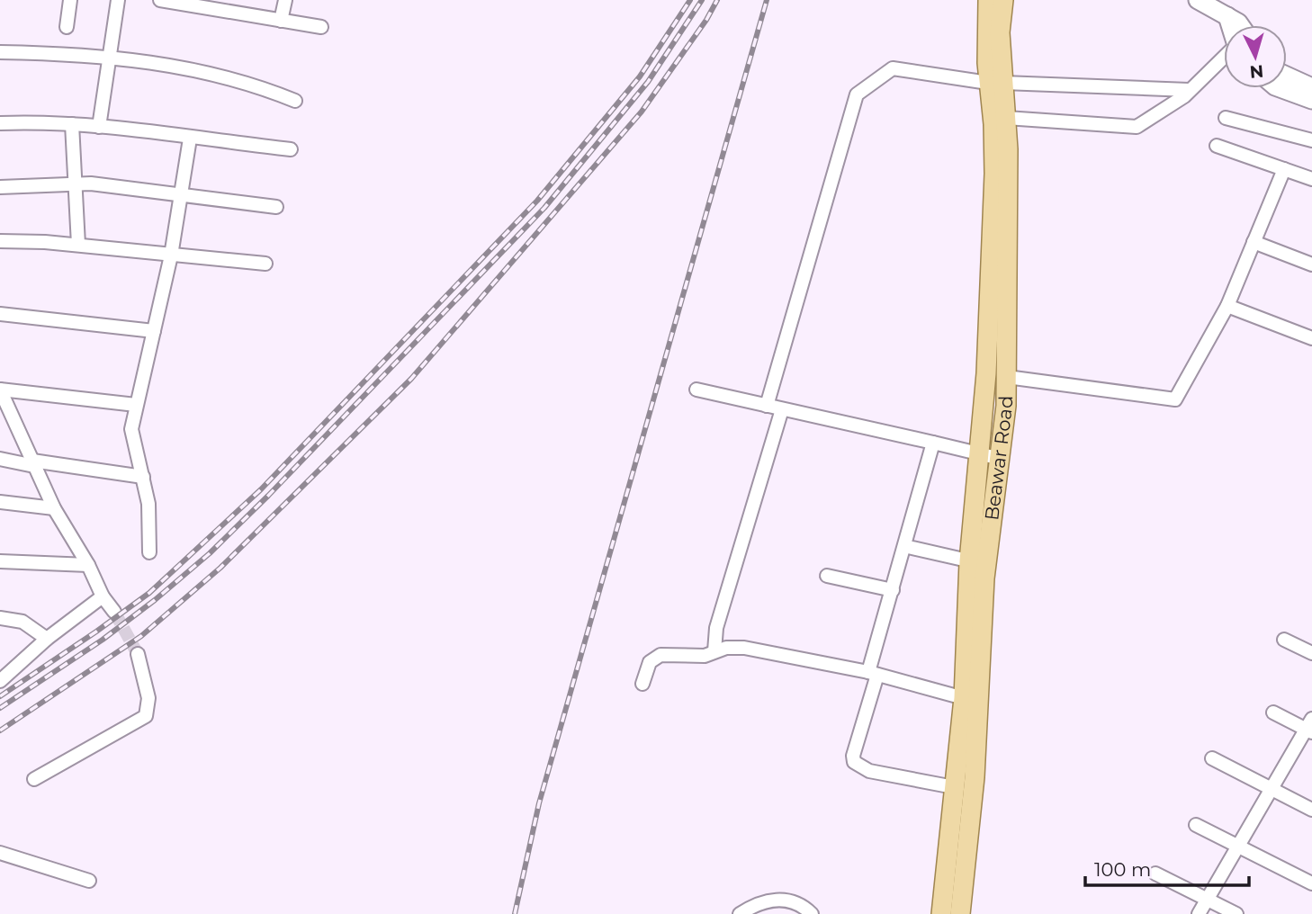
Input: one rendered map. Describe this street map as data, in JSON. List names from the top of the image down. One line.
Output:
{"streets":{"main road":["Beawar Road"]},"scale_bar":"100 m","north":"bottom"}
